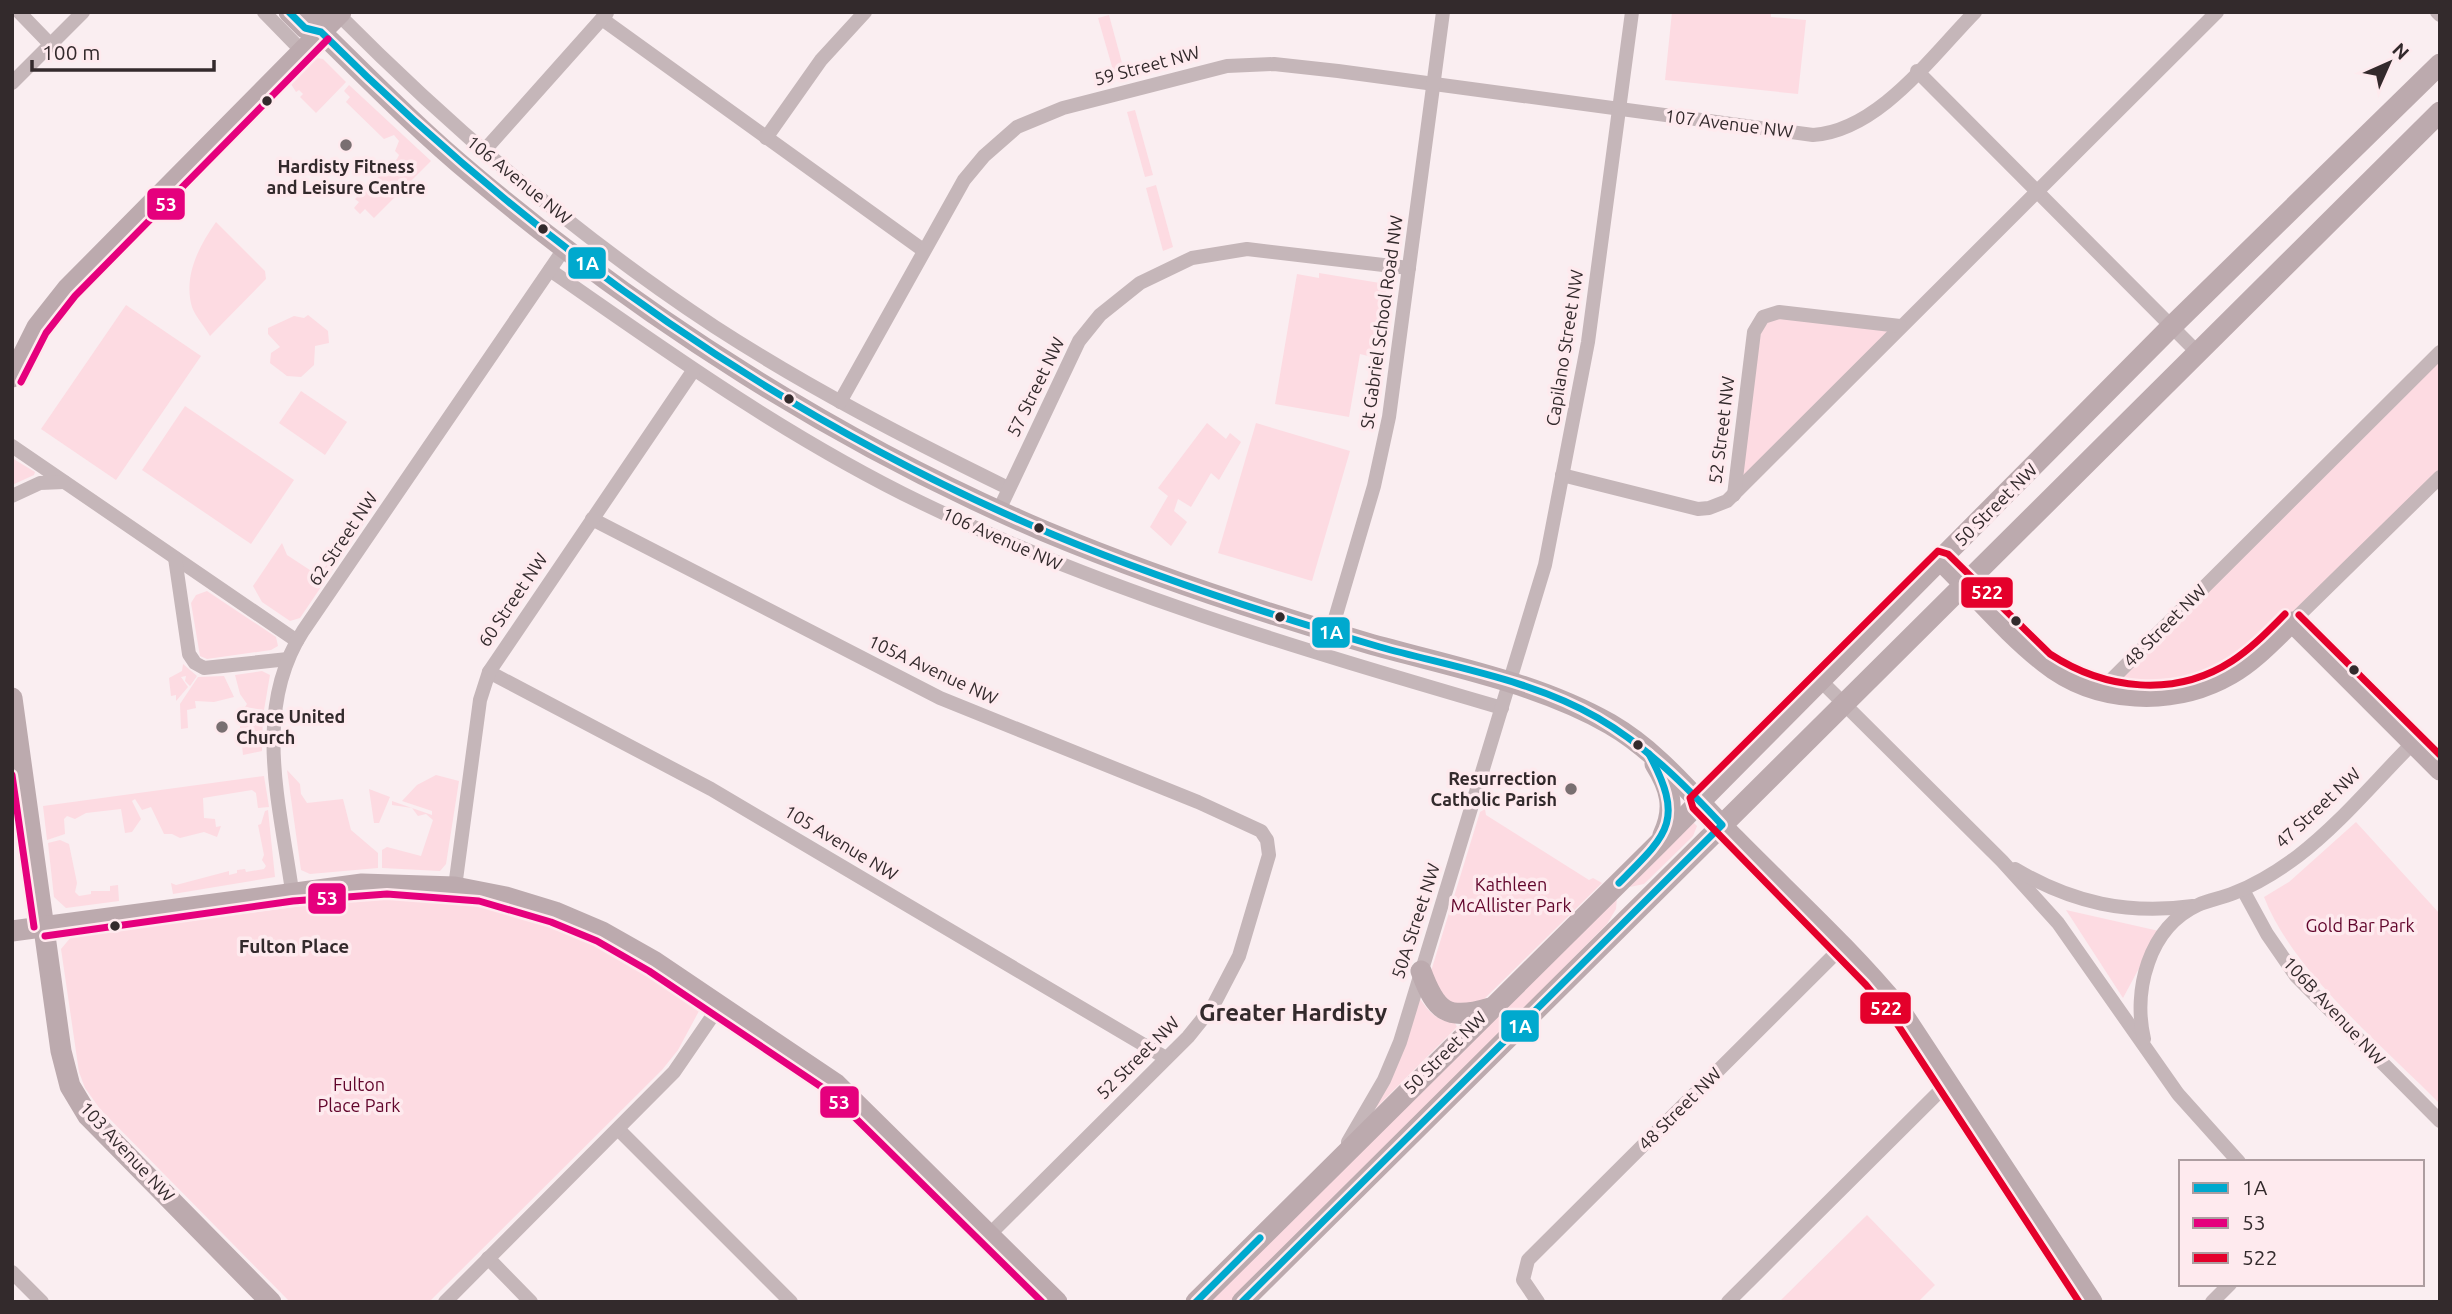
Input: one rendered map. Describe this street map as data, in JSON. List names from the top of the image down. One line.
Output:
{"streets":{"street":["59 Street NW","107 Avenue NW","106 Avenue NW","St Gabriel School Road NW","Capilano Street NW","57 Street NW","52 Street NW","50 Street NW","62 Street NW","60 Street NW","48 Street NW","105A Avenue NW","47 Street NW","105 Avenue NW","50A Street NW","106B Avenue NW","103 Avenue NW"]},"crossings":[["59 Street NW","107 Avenue NW"],["59 Street NW","106 Avenue NW"],["59 Street NW","St Gabriel School Road NW"],["59 Street NW","Capilano Street NW"],["107 Avenue NW","Capilano Street NW"],["106 Avenue NW","St Gabriel School Road NW"],["106 Avenue NW","Capilano Street NW"],["106 Avenue NW","57 Street NW"],["106 Avenue NW","50 Street NW"],["106 Avenue NW","62 Street NW"],["106 Avenue NW","60 Street NW"],["106 Avenue NW","48 Street NW"],["106 Avenue NW","50A Street NW"],["St Gabriel School Road NW","57 Street NW"],["Capilano Street NW","50A Street NW"],["52 Street NW","105A Avenue NW"],["52 Street NW","105 Avenue NW"],["50 Street NW","50A Street NW"],["60 Street NW","105A Avenue NW"],["60 Street NW","105 Avenue NW"],["47 Street NW","106B Avenue NW"]],"districts":["Fulton Place","Greater Hardisty"],"parks":["Kathleen McAllister Park","Gold Bar Park","Fulton Place Park"],"places":["Hardisty Fitness and Leisure Centre","Grace United Church","Resurrection Catholic Parish"],"lines":["transit line 1A","transit line 53","transit line 522"],"legend":["1A","53","522"],"scale_bar":"100 m","north":"top right"}
